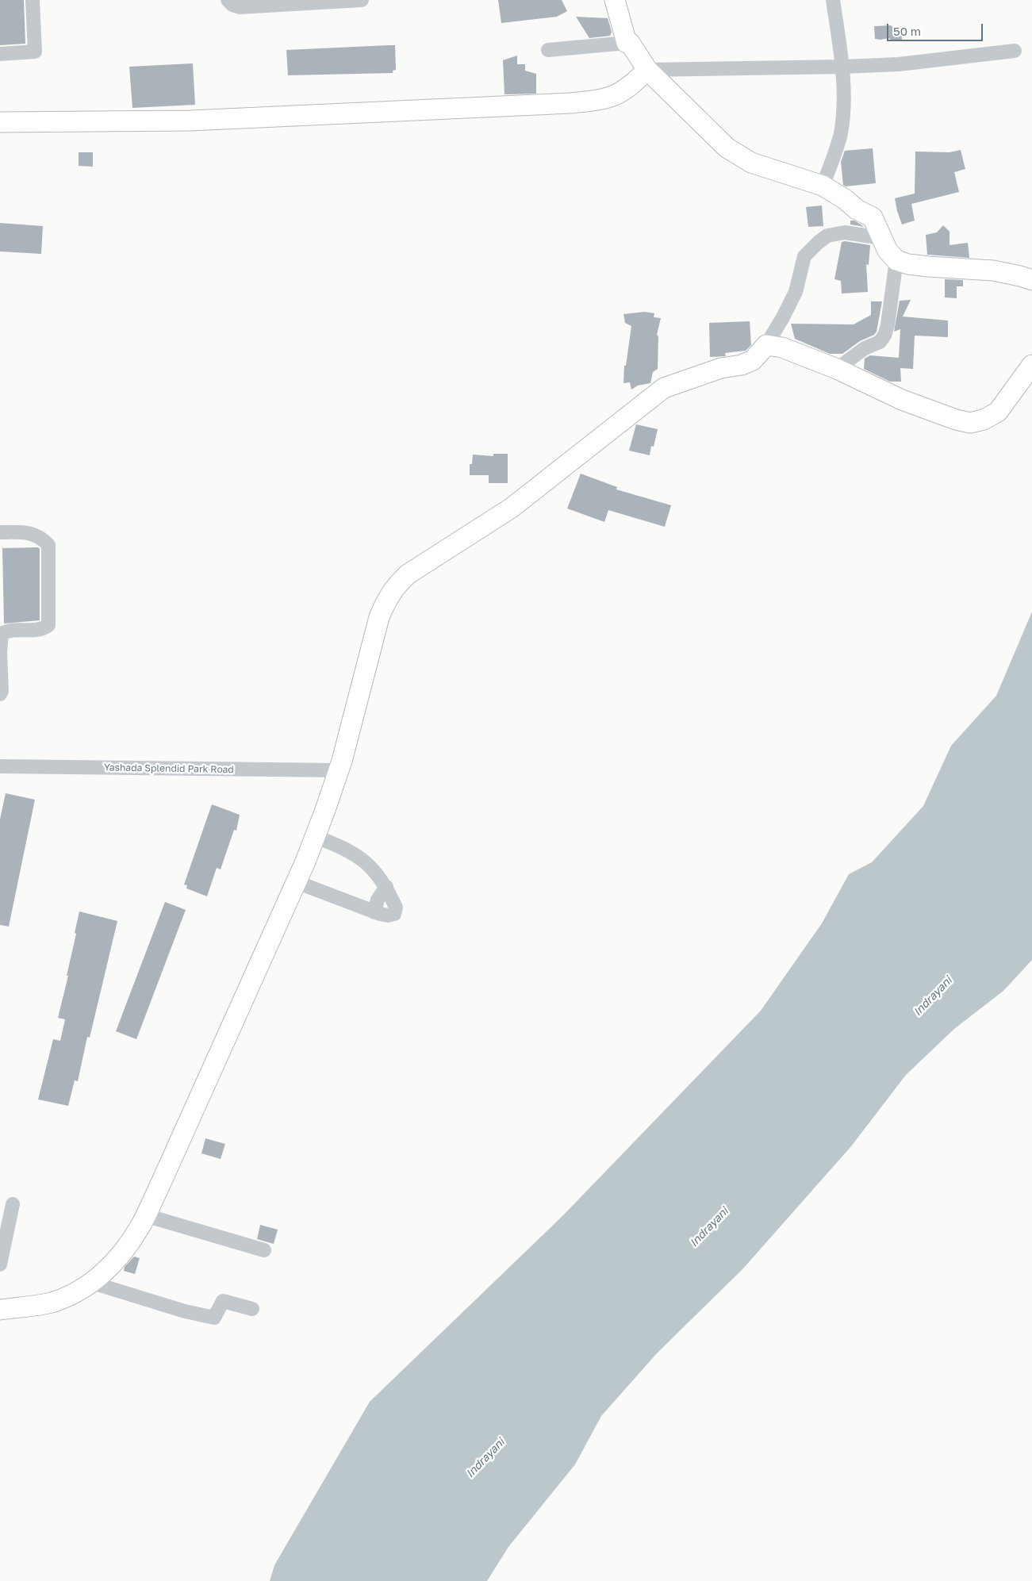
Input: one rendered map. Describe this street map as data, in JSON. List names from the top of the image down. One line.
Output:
{"streets":{"street":["Yashada Splendid Park Road"]},"water":["Indrayani"],"scale_bar":"50 m"}
